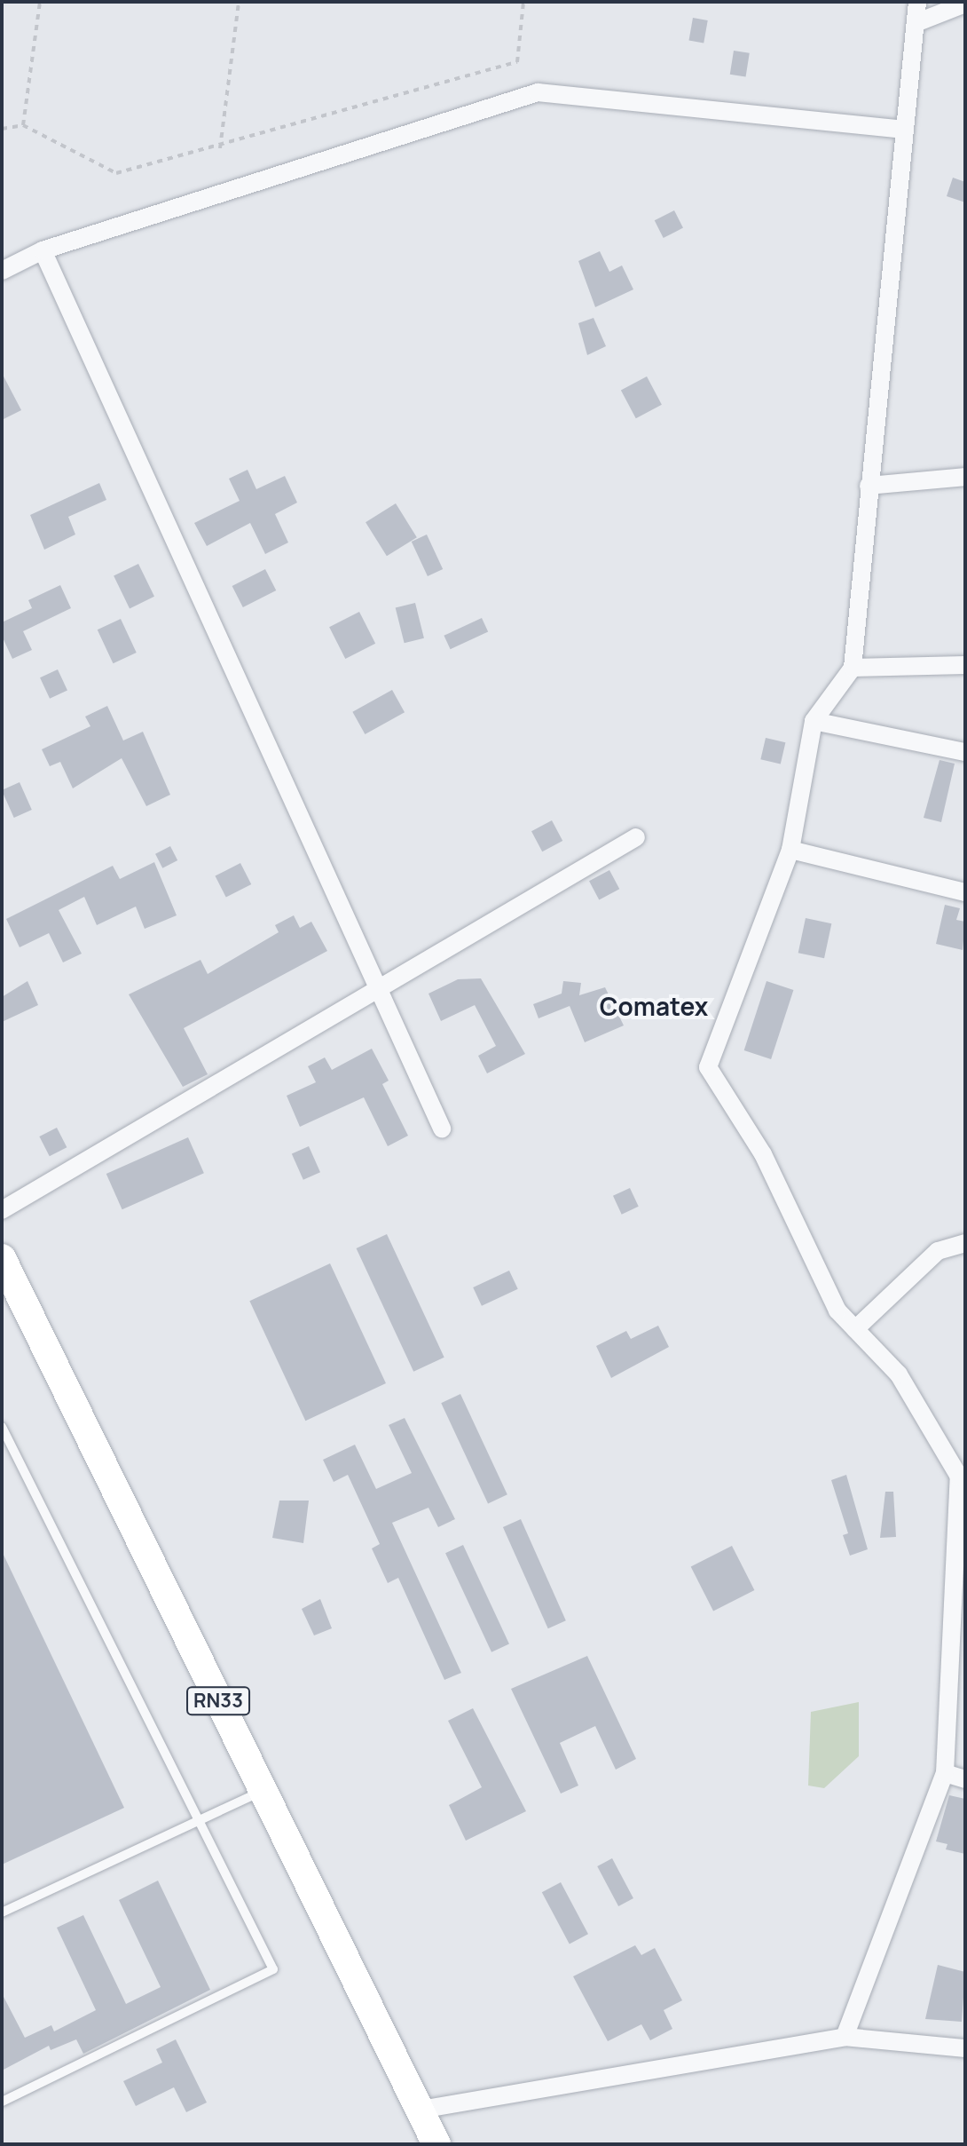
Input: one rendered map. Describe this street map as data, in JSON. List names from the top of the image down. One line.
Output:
{"streets":{"main road":["RN33"]},"districts":["Comatex"]}
